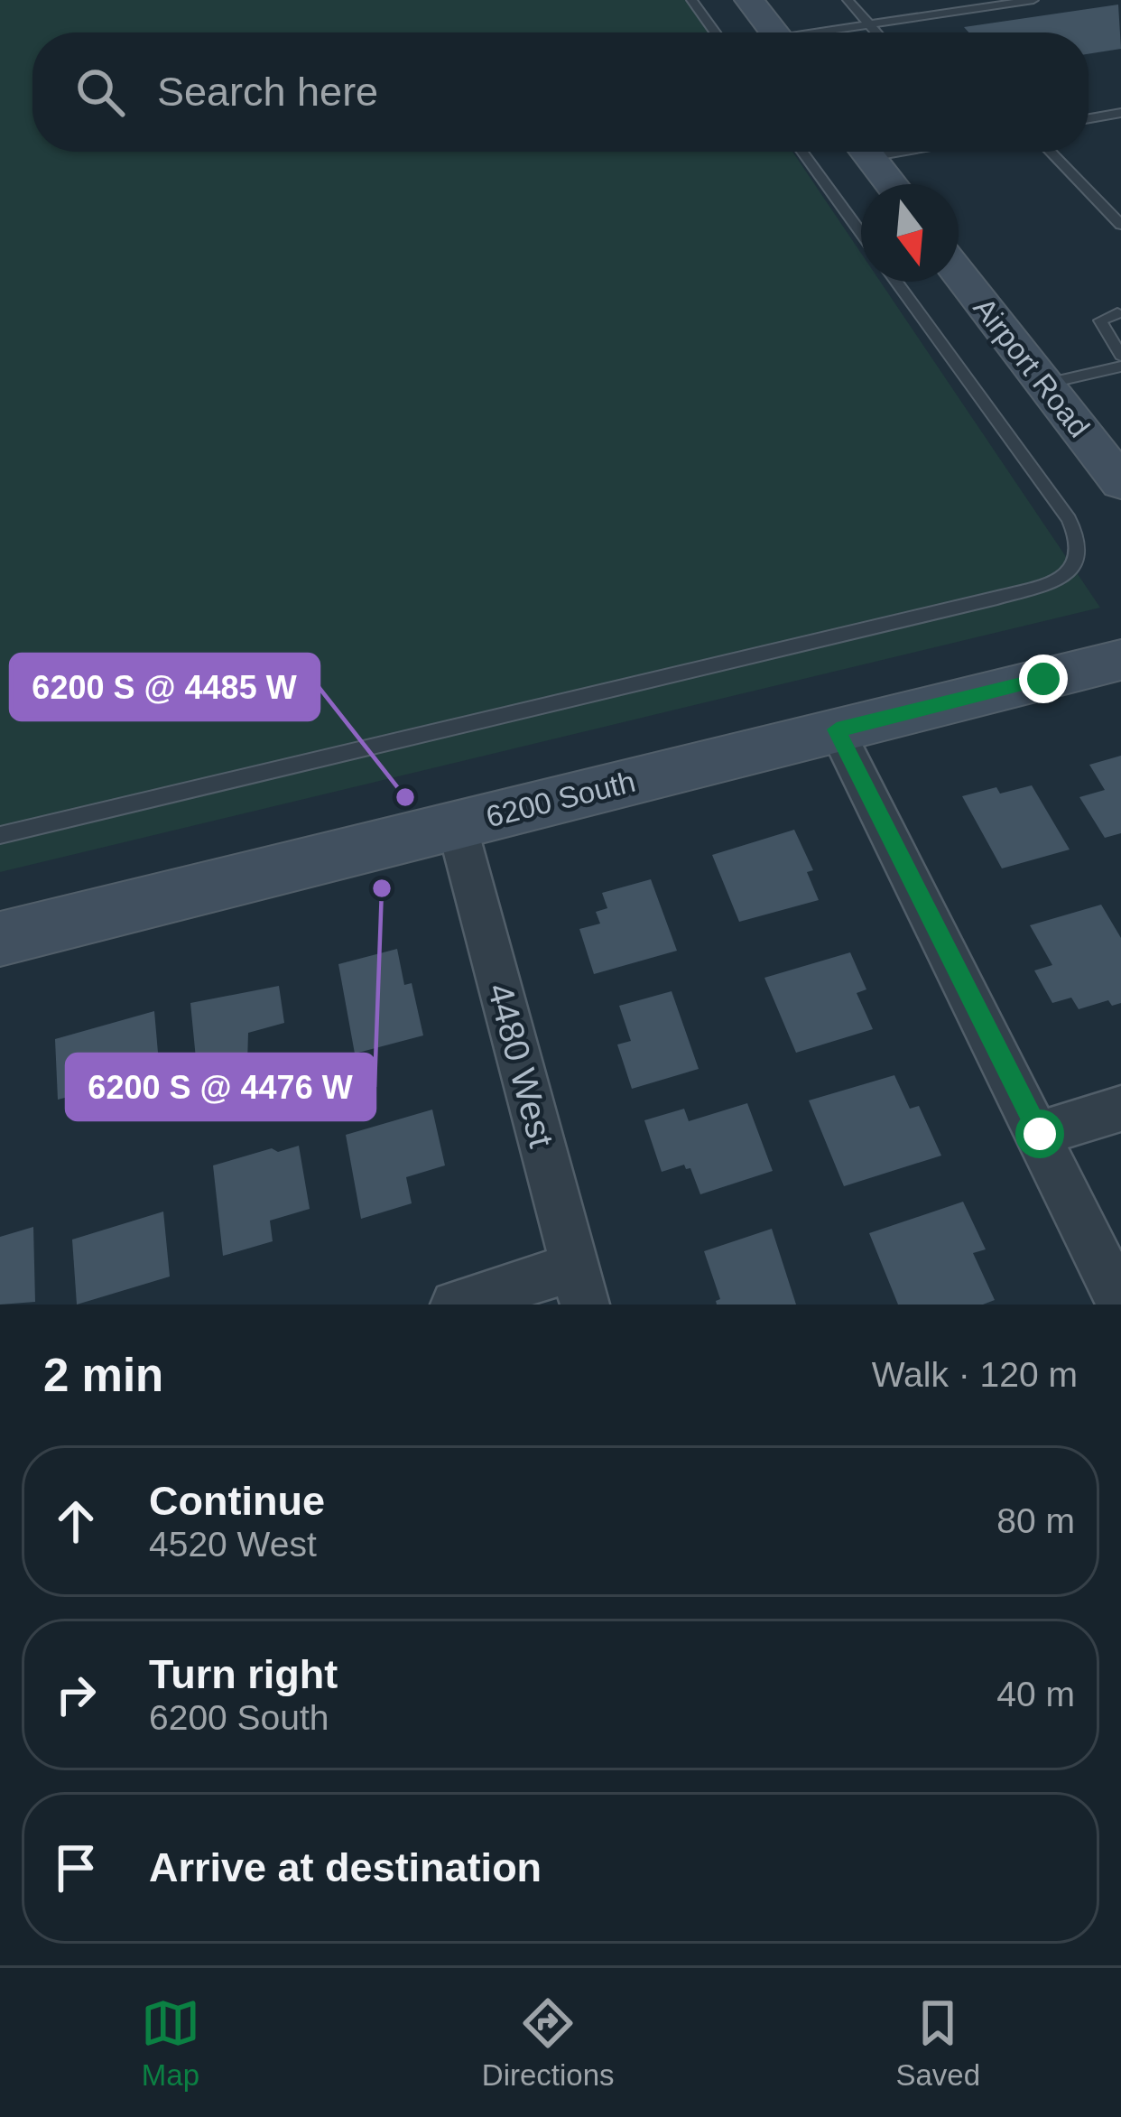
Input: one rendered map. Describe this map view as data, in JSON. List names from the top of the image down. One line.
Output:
{"streets":{"main road":["Airport Road","6200 South"],"street":["4480 West"]},"crossings":[["6200 South","4480 West"]],"places":["6200 S @ 4485 W","6200 S @ 4476 W"],"north":"bottom","page":{"search":"Search here","heading":["2 min","Walk · 120 m"],"list":[["Continue","4520 West","80 m"],["Turn right","6200 South","40 m"],"Arrive at destination"],"nav":["Map","Directions","Saved"]}}
